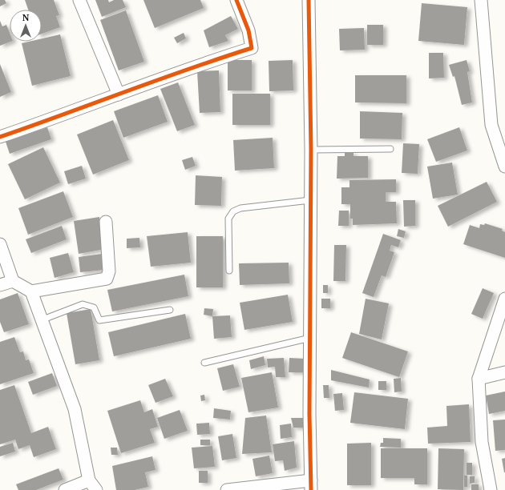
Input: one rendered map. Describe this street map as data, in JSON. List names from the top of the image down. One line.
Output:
{"north":"top"}
